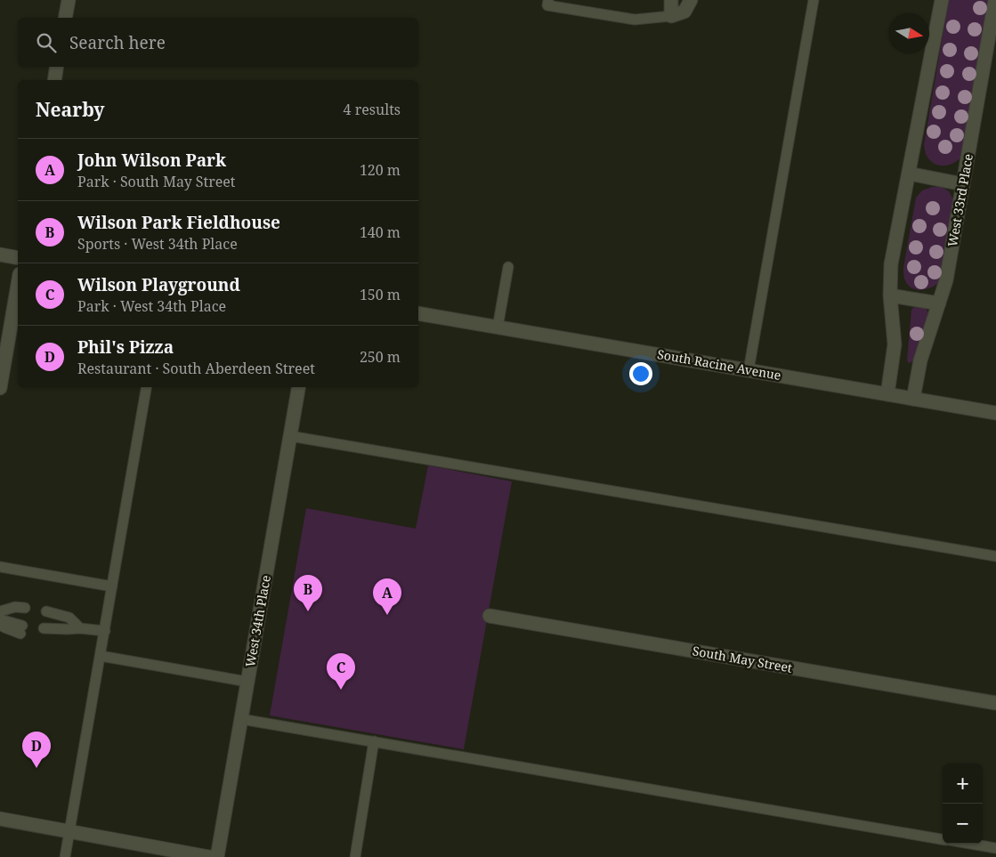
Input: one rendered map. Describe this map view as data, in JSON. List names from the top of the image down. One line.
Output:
{"streets":{"street":["West 33rd Place","South Racine Avenue","West 34th Place","South May Street"]},"crossings":[["West 33rd Place","South Racine Avenue"]],"north":"right","page":{"search":"Search here","heading":["Nearby","4 results"],"list":[{"mark":"A","name":"John Wilson Park","note":"Park · South May Street","value":"120 m"},{"mark":"B","name":"Wilson Park Fieldhouse","note":"Sports · West 34th Place","value":"140 m"},{"mark":"C","name":"Wilson Playground","note":"Park · West 34th Place","value":"150 m"},{"mark":"D","name":"Phil's Pizza","note":"Restaurant · South Aberdeen Street","value":"250 m"}],"pins":["B","A","C","D"],"map_buttons":["+","−"]}}
